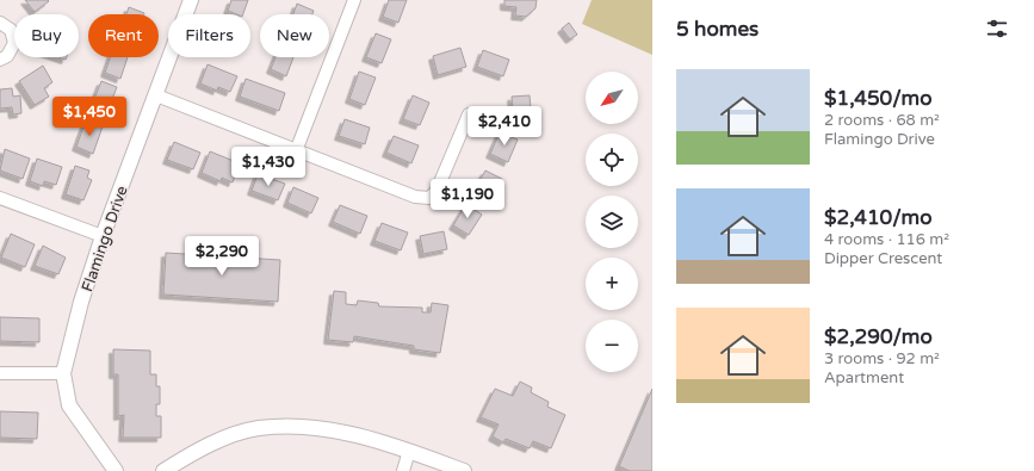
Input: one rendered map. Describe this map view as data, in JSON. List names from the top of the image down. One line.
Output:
{"streets":{"street":["Flamingo Drive"]},"north":"bottom left","page":{"heading":"5 homes","chip":["Buy","Rent","Filters","New"],"list":[{"name":"$1,450/mo","note":"2 rooms · 68 m² · Flamingo Drive"},{"name":"$2,410/mo","note":"4 rooms · 116 m² · Dipper Crescent"},{"name":"$2,290/mo","note":"3 rooms · 92 m² · Apartment"}],"map_buttons":["+","−"],"price":["$1,450","$2,410","$1,430","$1,190","$2,290"]}}
